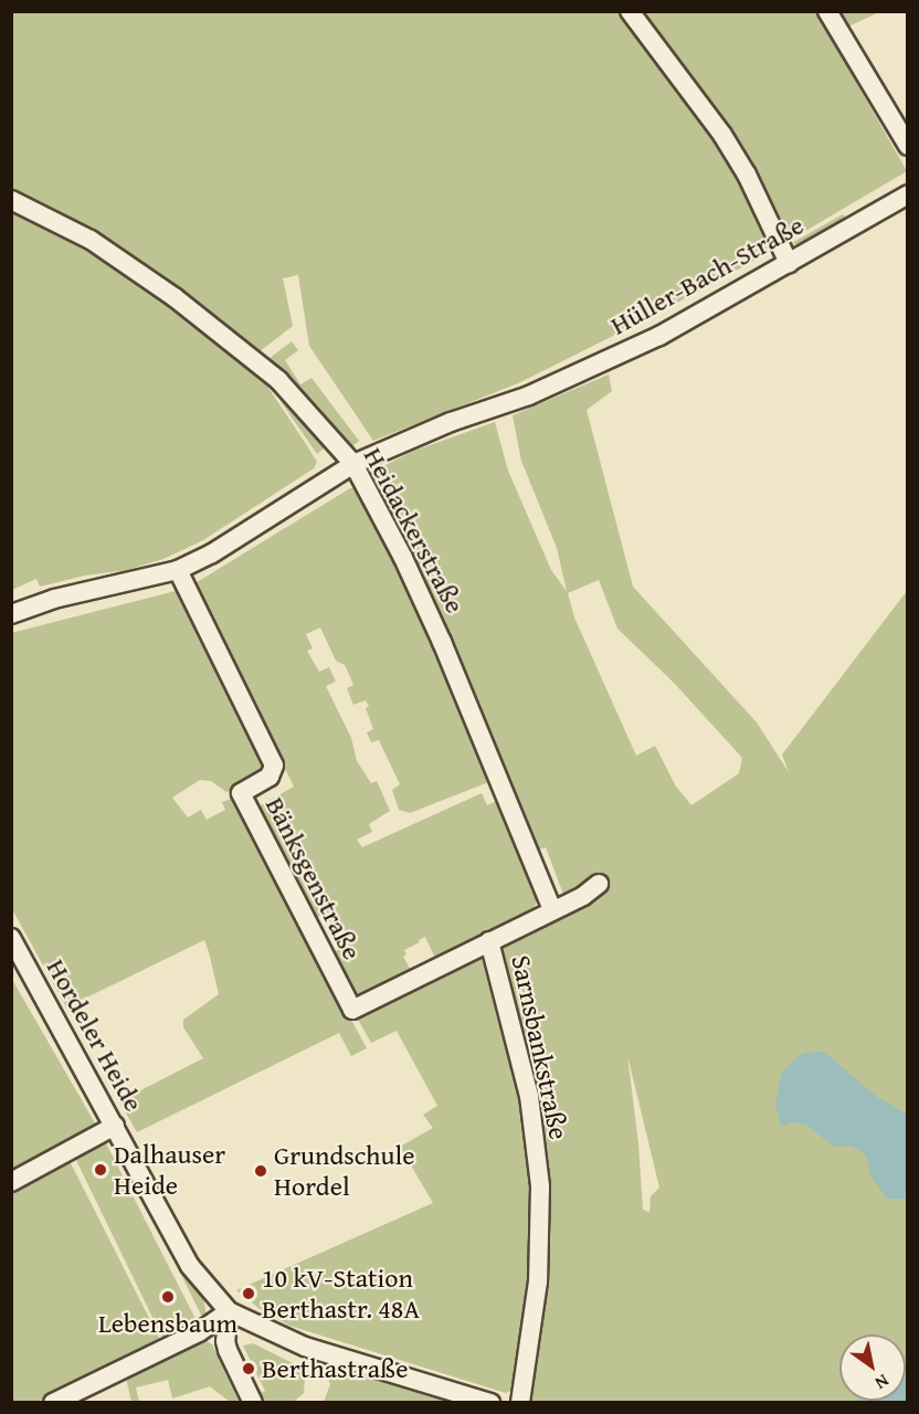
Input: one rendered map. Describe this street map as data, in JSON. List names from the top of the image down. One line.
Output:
{"streets":{"street":["Hüller-Bach-Straße","Heidackerstraße","Bänksgenstraße","Hordeler Heide","Sarnsbankstraße"]},"crossings":[["Hüller-Bach-Straße","Heidackerstraße"],["Hüller-Bach-Straße","Bänksgenstraße"],["Bänksgenstraße","Sarnsbankstraße"]],"places":["Dalhauser Heide","Grundschule Hordel","10 kV-Station Berthastr. 48A","Lebensbaum","Berthastraße"],"north":"bottom right"}
